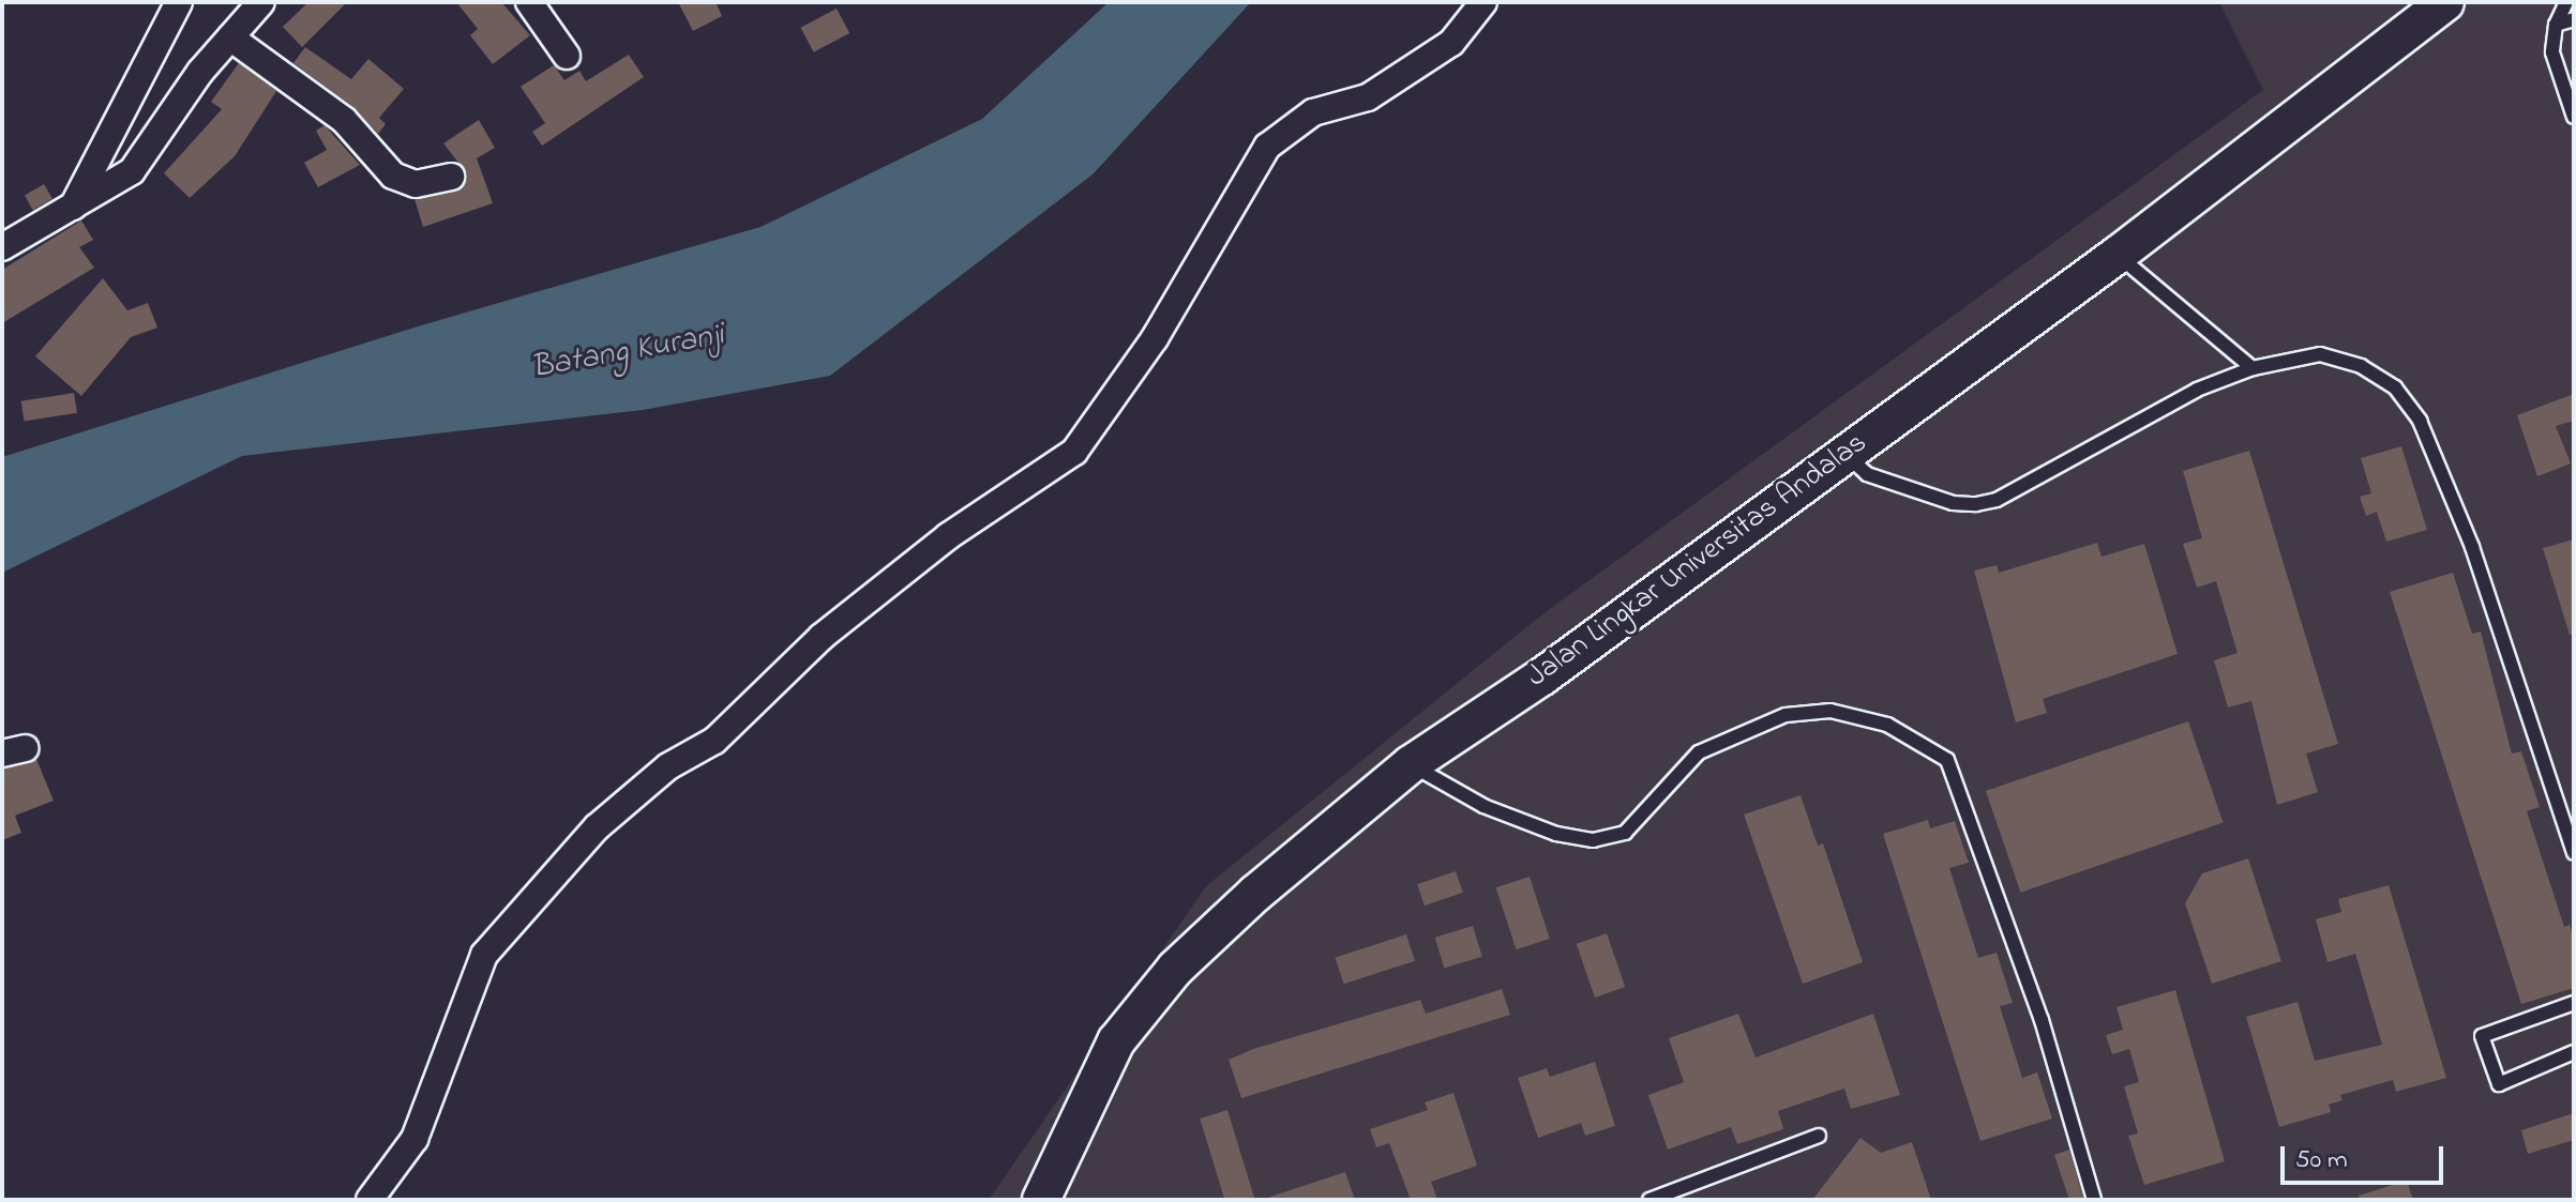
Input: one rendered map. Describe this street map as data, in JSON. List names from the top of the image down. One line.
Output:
{"streets":{"street":["Jalan Lingkar Universitas Andalas"]},"water":["Batang Kuranji"],"scale_bar":"50 m"}
